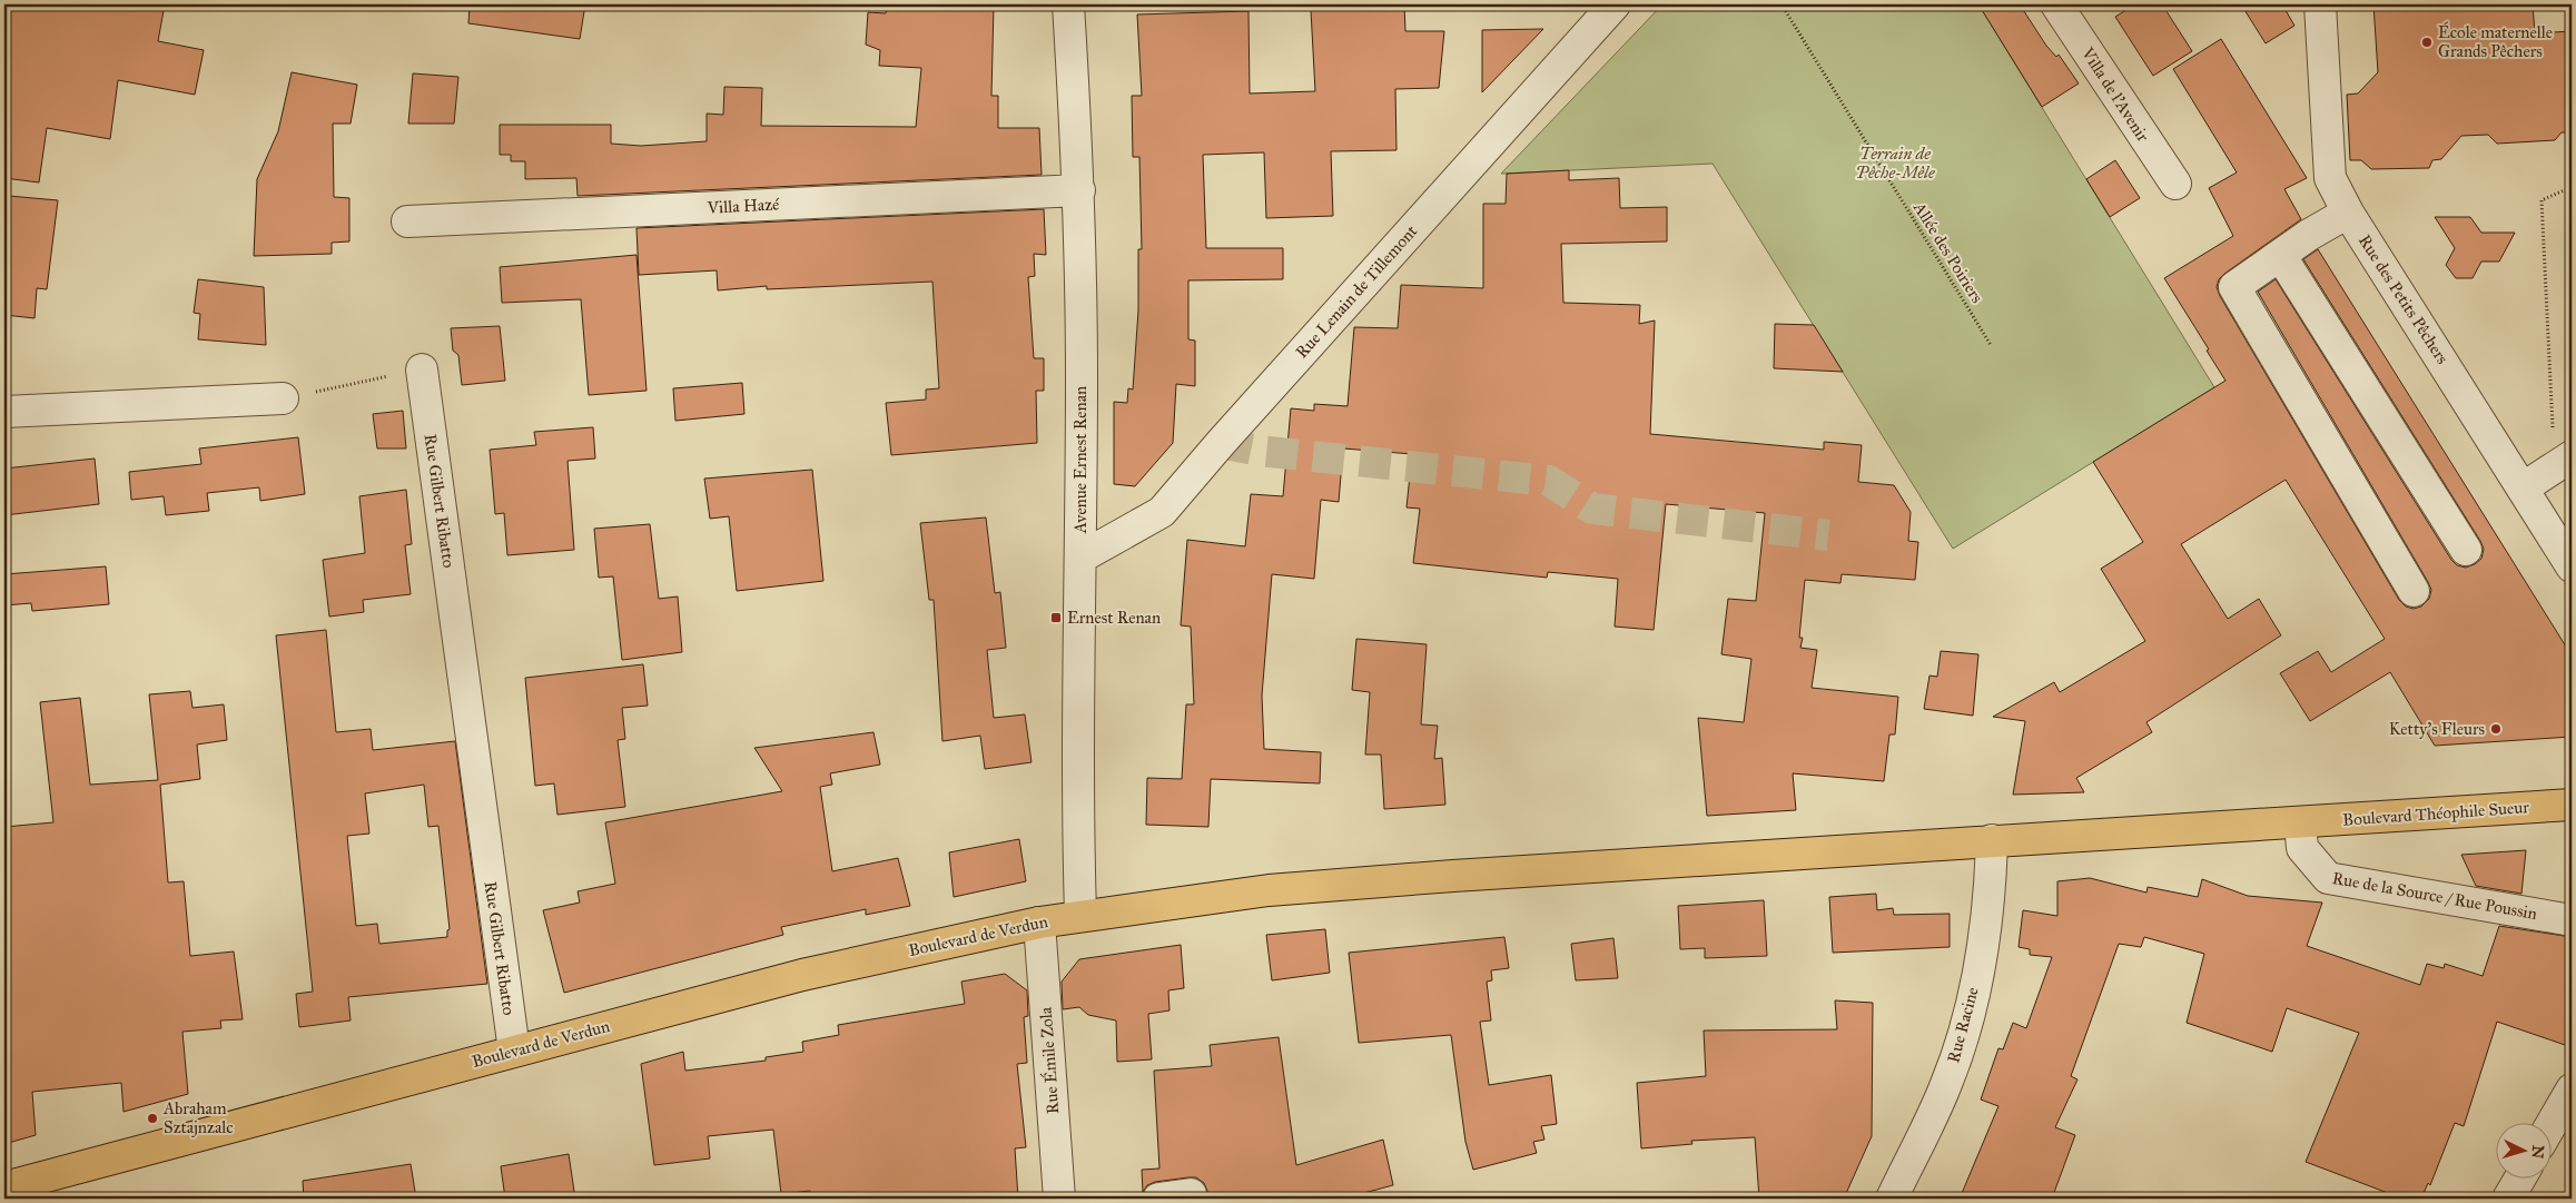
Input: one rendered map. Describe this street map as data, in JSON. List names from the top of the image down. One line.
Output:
{"streets":{"main road":["Boulevard Théophile Sueur","Boulevard de Verdun"],"street":["Villa de l'Avenir","Villa Hazé","Rue Lenain de Tillemont","Rue des Petits Pêchers","Avenue Ernest Renan","Rue Gilbert Ribatto","Rue de la Source / Rue Poussin","Rue Racine","Rue Émile Zola"],"path":["Allée des Poiriers"]},"crossings":[["Villa Hazé","Avenue Ernest Renan"],["Rue Lenain de Tillemont","Avenue Ernest Renan"],["Avenue Ernest Renan","Boulevard de Verdun"],["Rue Gilbert Ribatto","Boulevard de Verdun"],["Boulevard Théophile Sueur","Rue de la Source / Rue Poussin"],["Boulevard Théophile Sueur","Boulevard de Verdun"],["Boulevard Théophile Sueur","Rue Racine"],["Boulevard de Verdun","Rue Racine"],["Boulevard de Verdun","Rue Émile Zola"]],"parks":["Terrain de Pêche-Mêle"],"places":{"other":["École maternelle Grands Pêchers","Ketty's Fleurs","Abraham Sztajnzalc"],"transit":["Ernest Renan"]},"north":"right"}
